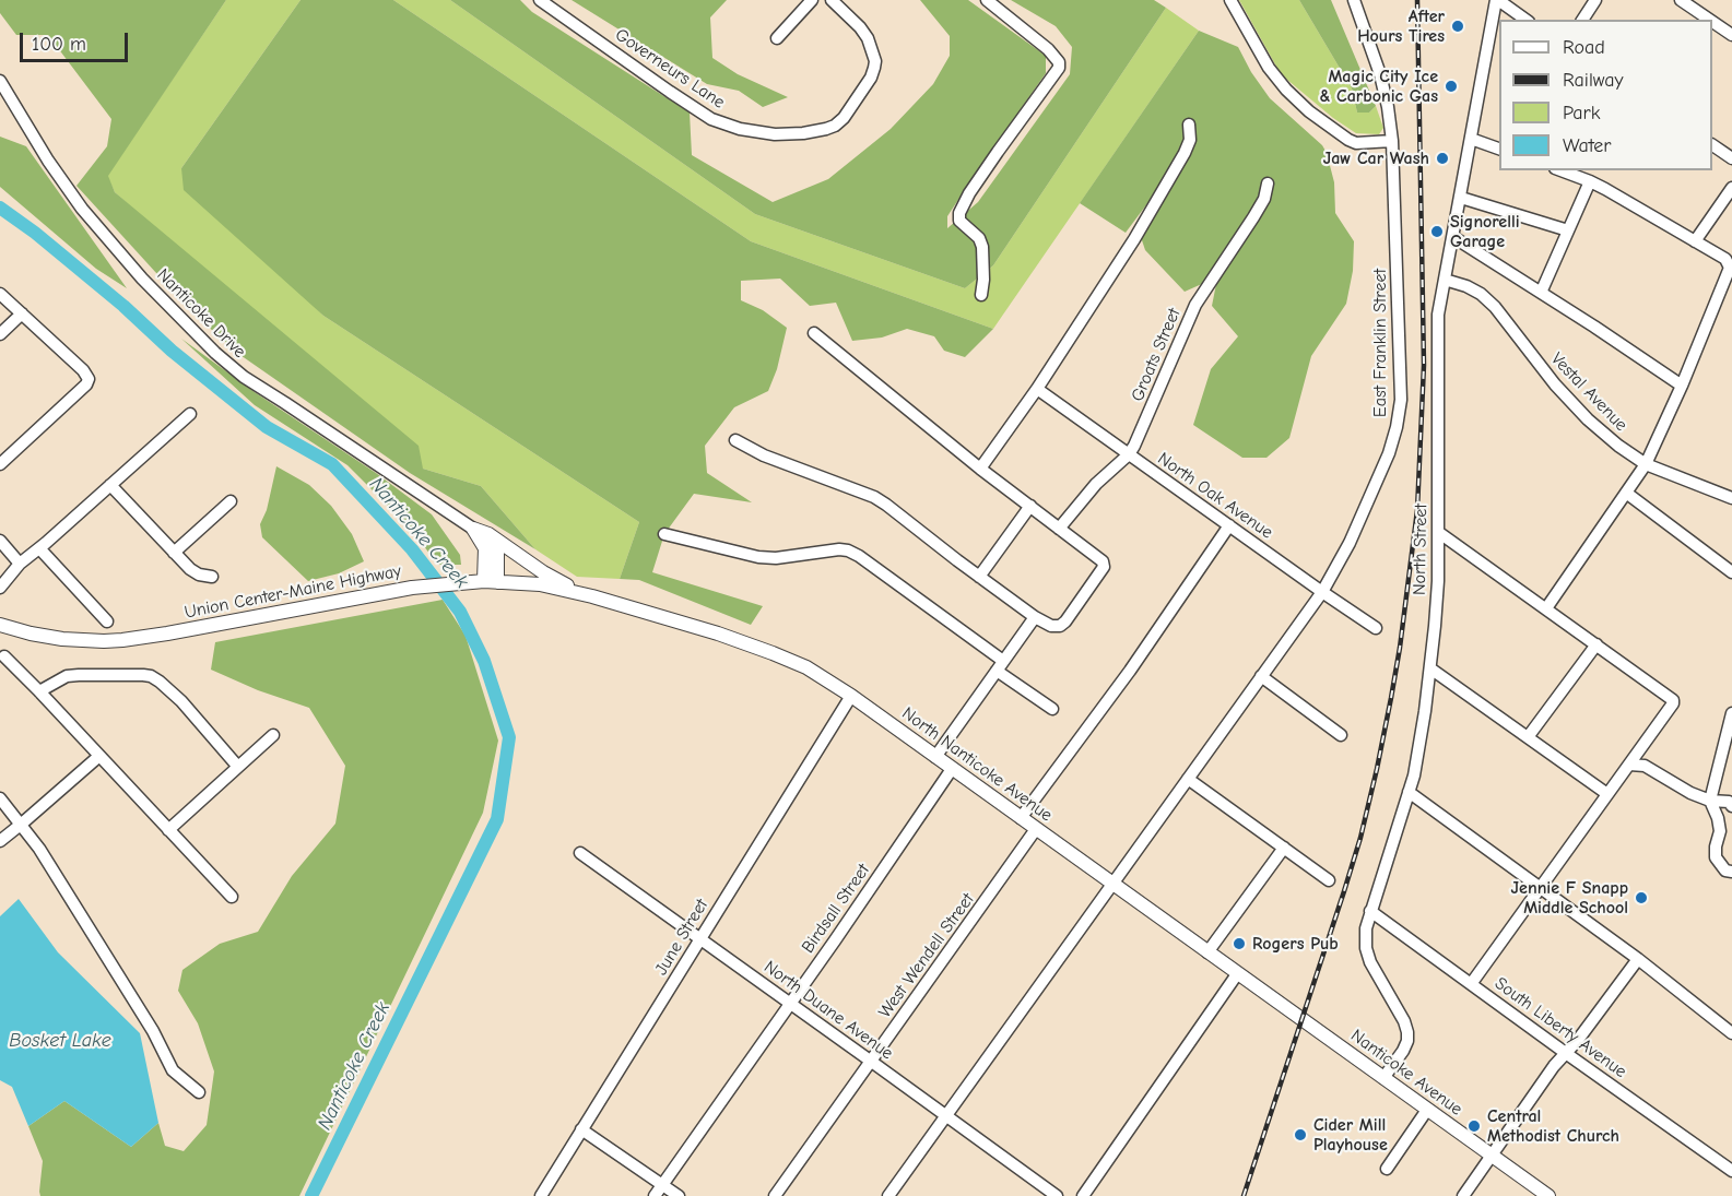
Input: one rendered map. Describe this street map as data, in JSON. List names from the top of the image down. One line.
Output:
{"streets":{"main road":["Union Center-Maine Highway","North Nanticoke Avenue","Nanticoke Avenue"],"street":["Governeurs Lane","Nanticoke Drive","East Franklin Street","Groats Street","Vestal Avenue","North Oak Avenue","North Street","Birdsall Street","June Street","West Wendell Street","North Duane Avenue","South Liberty Avenue"]},"crossings":[["East Franklin Street","North Oak Avenue"],["East Franklin Street","North Nanticoke Avenue"],["East Franklin Street","North Duane Avenue"],["Groats Street","North Oak Avenue"],["Vestal Avenue","North Street"],["North Street","South Liberty Avenue"],["North Street","Nanticoke Avenue"],["Union Center-Maine Highway","North Nanticoke Avenue"],["North Nanticoke Avenue","Birdsall Street"],["North Nanticoke Avenue","June Street"],["North Nanticoke Avenue","West Wendell Street"],["North Nanticoke Avenue","Nanticoke Avenue"],["Birdsall Street","North Duane Avenue"],["June Street","North Duane Avenue"],["West Wendell Street","North Duane Avenue"]],"water":["Nanticoke Creek","Bosket Lake"],"places":["After Hours Tires","Magic City Ice & Carbonic Gas","Jaw Car Wash","Signorelli Garage","Jennie F Snapp Middle School","Rogers Pub","Central Methodist Church","Cider Mill Playhouse"],"legend":["Road","Railway","Park","Water"],"scale_bar":"100 m"}
